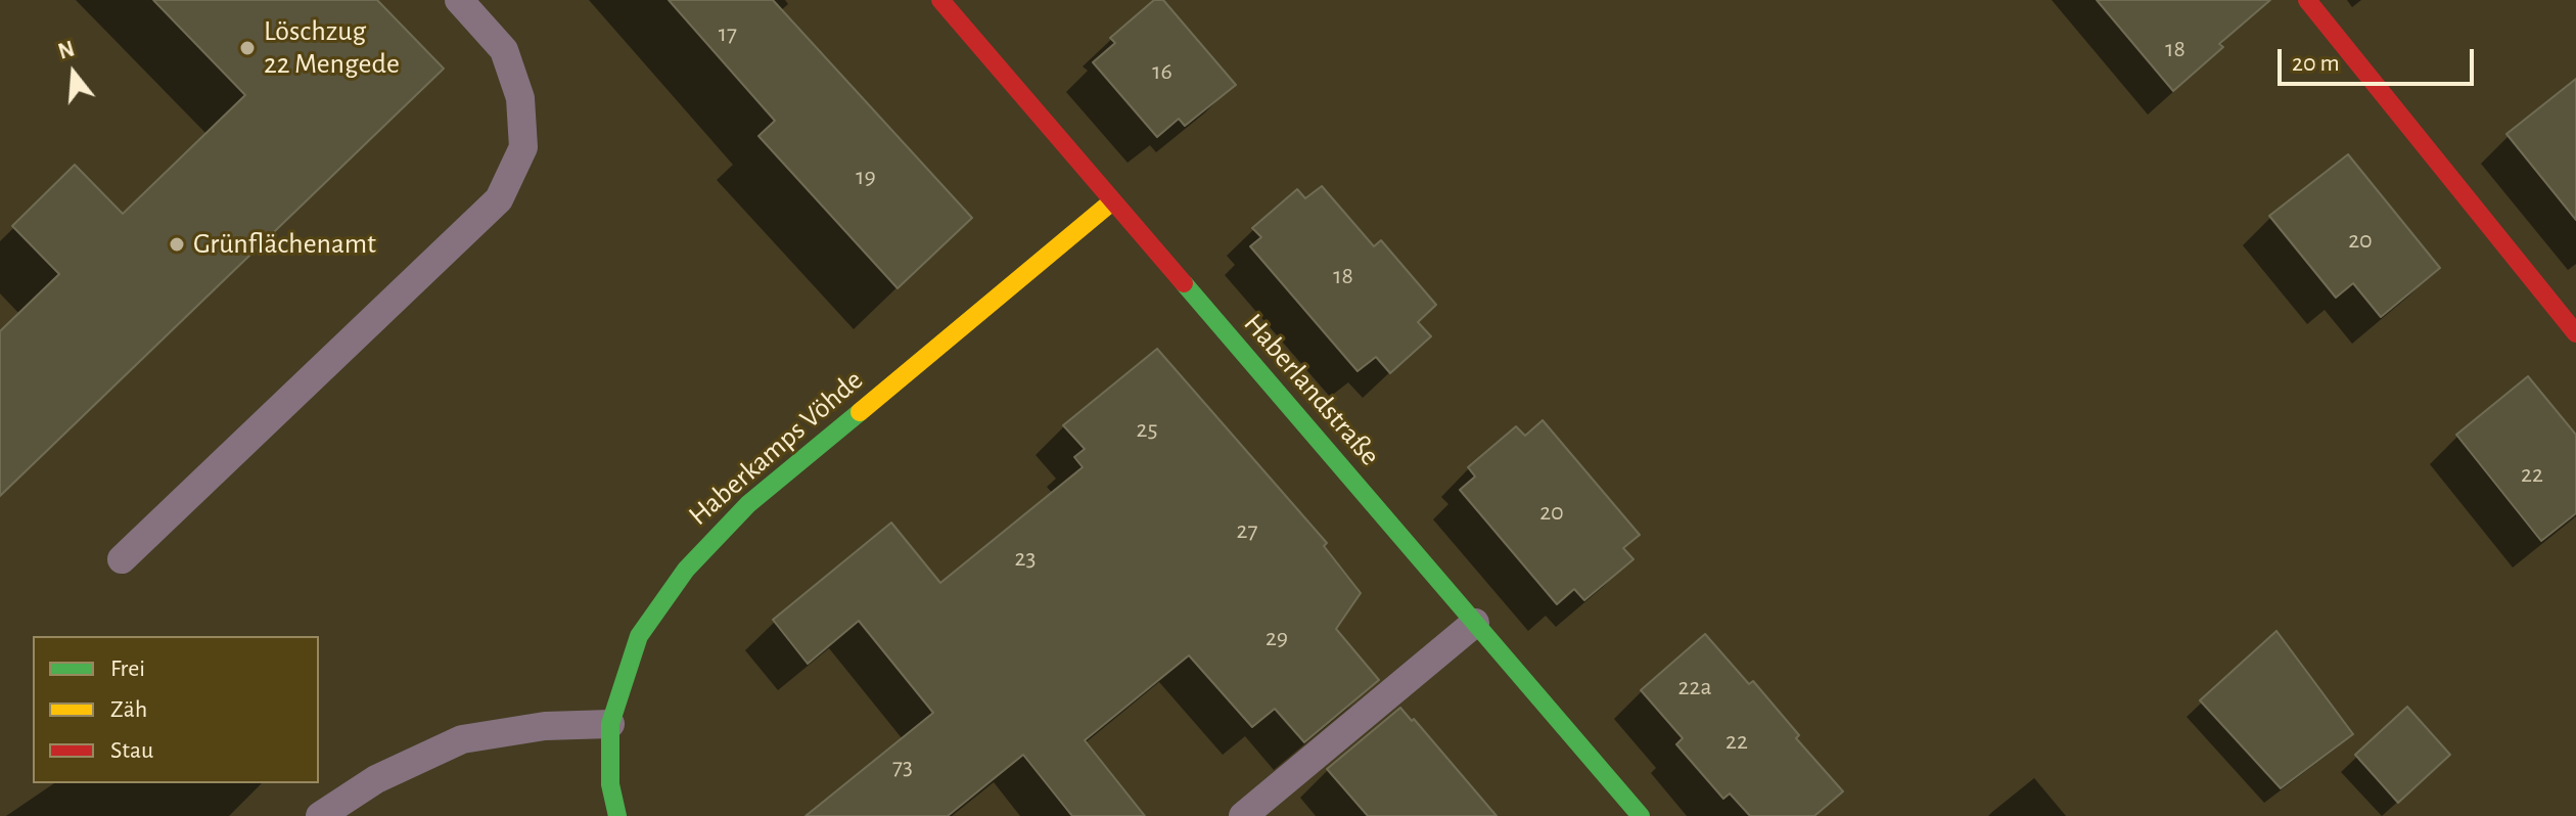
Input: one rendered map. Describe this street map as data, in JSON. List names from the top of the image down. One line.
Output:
{"streets":{"street":["Haberlandstraße","Haberkamps Vöhde"]},"crossings":[["Haberlandstraße","Haberkamps Vöhde"]],"places":["Löschzug 22 Mengede","Grünflächenamt"],"house_numbers":["17","18","16","19","20","18","25","22","20","27","23","29","22a","22","73"],"legend":["Frei","Zäh","Stau"],"scale_bar":"20 m","north":"top"}
